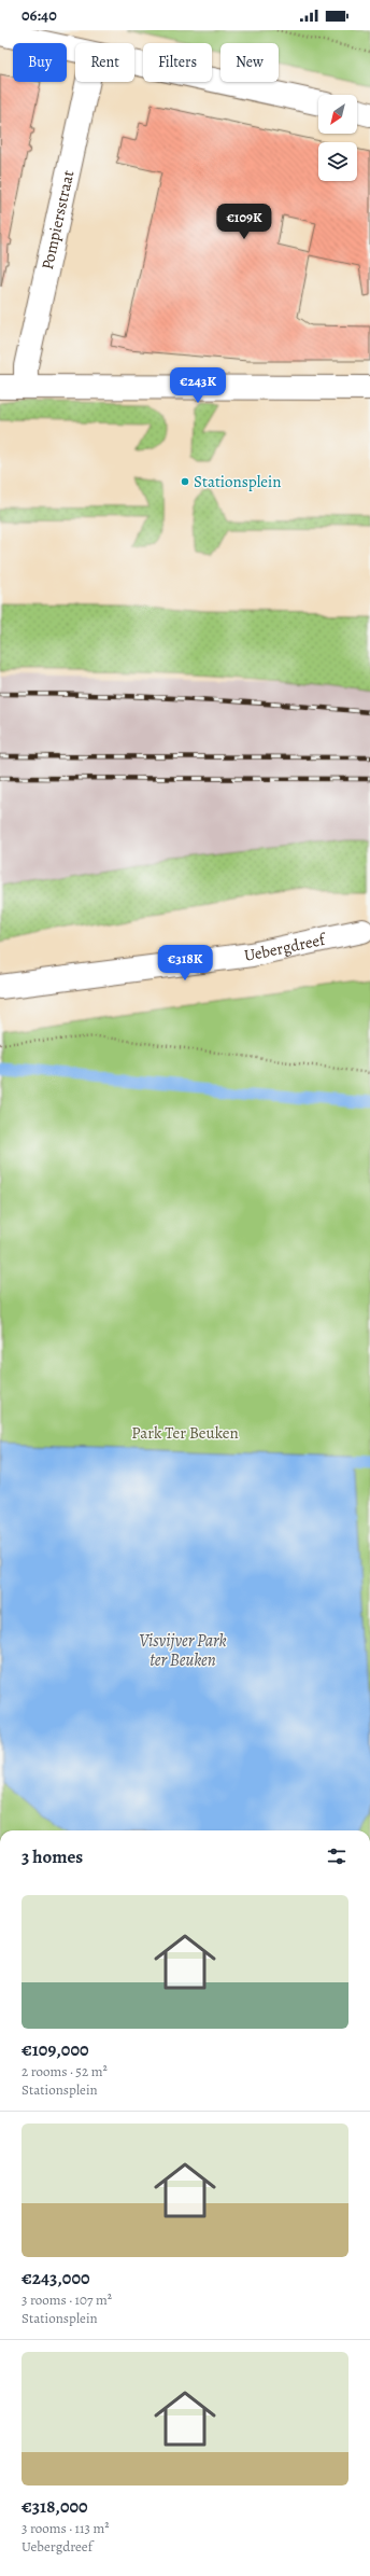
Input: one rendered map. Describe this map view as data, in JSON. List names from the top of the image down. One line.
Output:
{"streets":{"street":["Pompiersstraat","Uebergdreef"]},"water":["Visvijver Park ter Beuken"],"parks":["Park Ter Beuken"],"places":["Stationsplein"],"north":"bottom left","page":{"status":"06:40","chip":["Buy","Rent","Filters","New"],"price":["€109K","€243K","€318K"],"heading":"3 homes","list":[{"name":"€109,000","note":"2 rooms · 52 m² · Stationsplein"},{"name":"€243,000","note":"3 rooms · 107 m² · Stationsplein"},{"name":"€318,000","note":"3 rooms · 113 m² · Uebergdreef"}]}}
